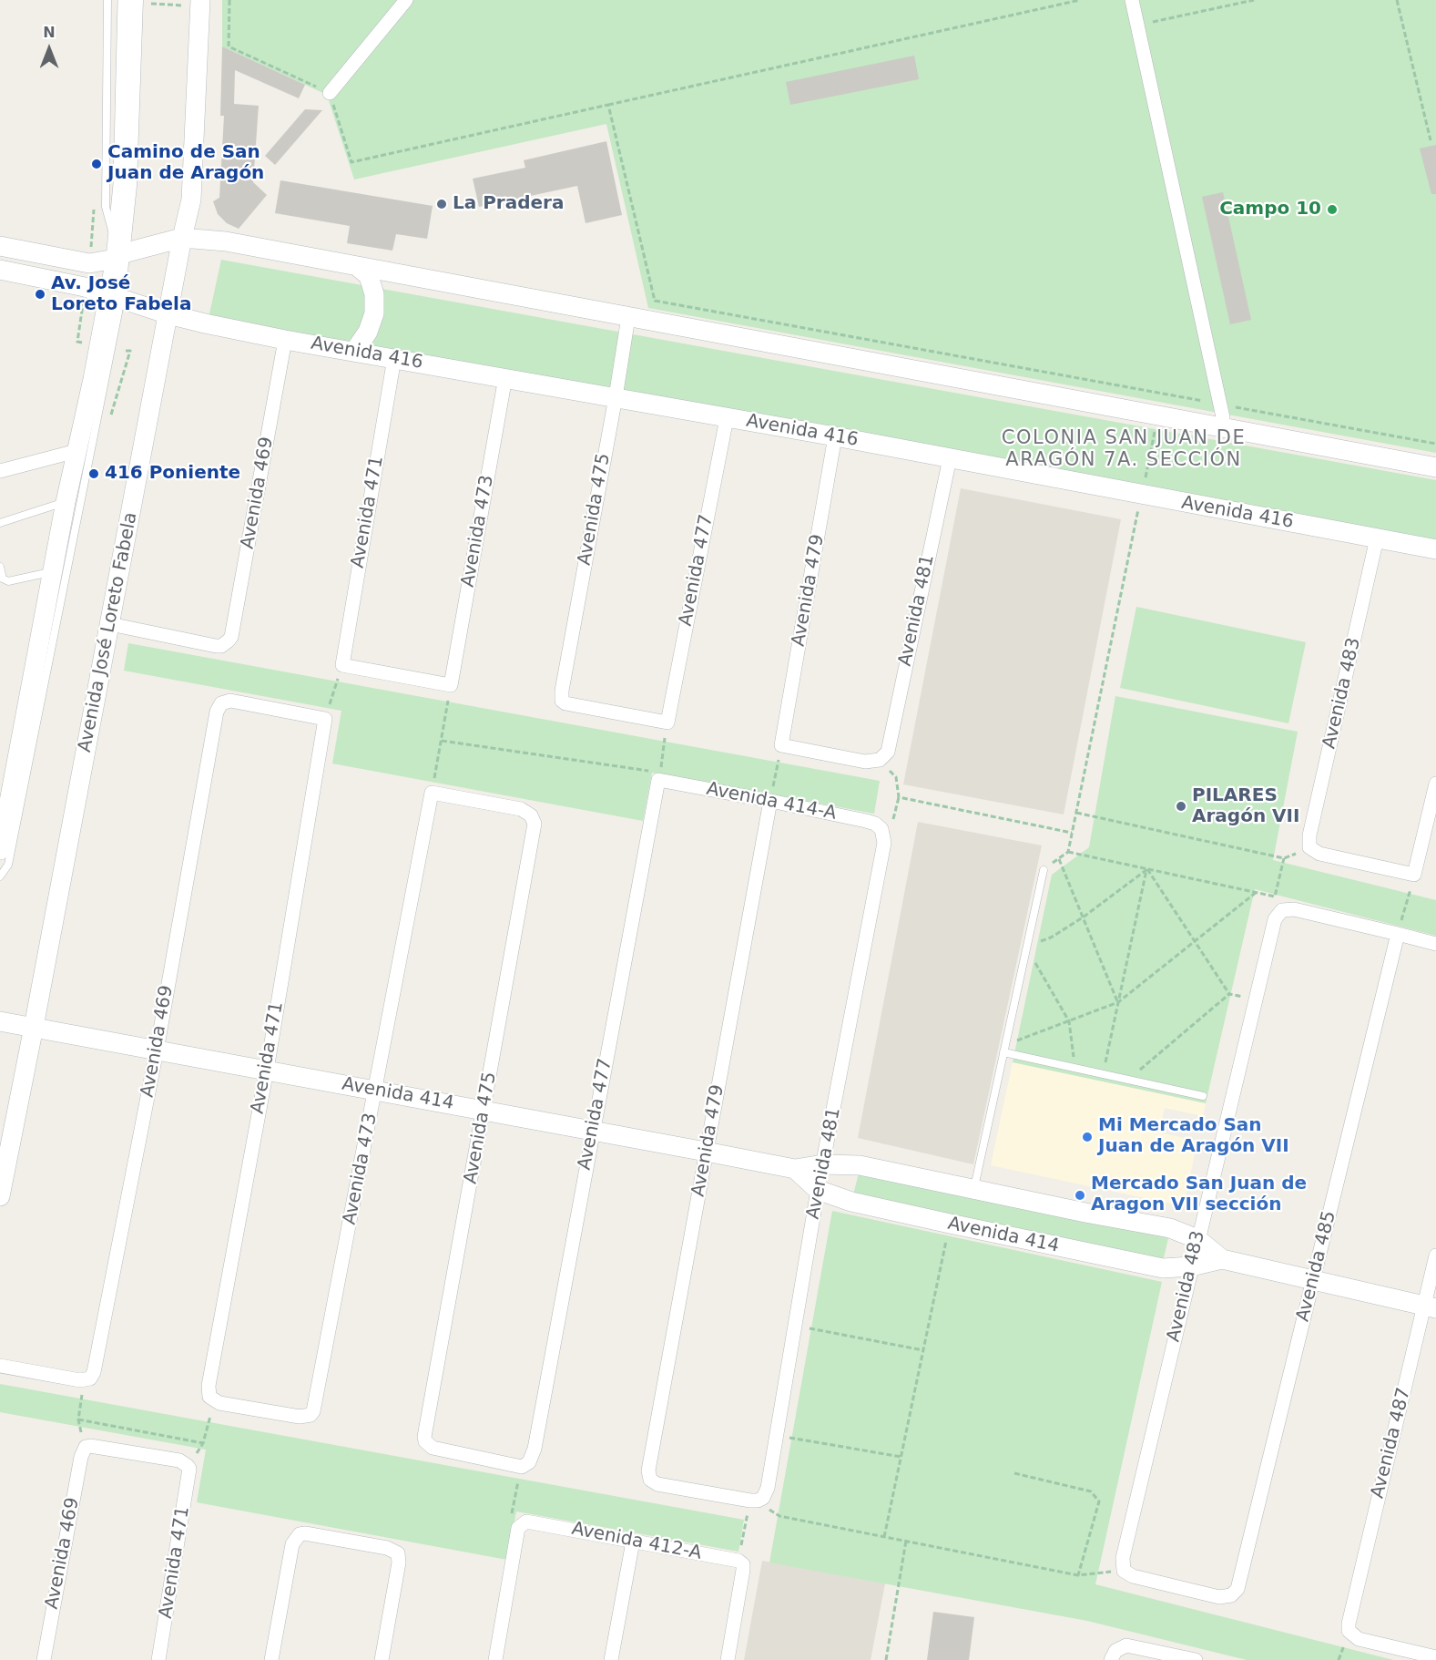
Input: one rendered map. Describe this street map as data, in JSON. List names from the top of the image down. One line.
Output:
{"streets":{"street":["Avenida 416","Avenida 469","Avenida 475","Avenida 471","Avenida 473","Avenida 477","Avenida 479","Avenida 481","Avenida José Loreto Fabela","Avenida 483","Avenida 414-A","Avenida 414","Avenida 485","Avenida 487","Avenida 412-A"]},"crossings":[["Avenida 416","Avenida 469"],["Avenida 416","Avenida 475"],["Avenida 416","Avenida 471"],["Avenida 416","Avenida 473"],["Avenida 416","Avenida 477"],["Avenida 416","Avenida 479"],["Avenida 416","Avenida 481"],["Avenida 416","Avenida José Loreto Fabela"],["Avenida 416","Avenida 483"],["Avenida 469","Avenida 471"],["Avenida 469","Avenida José Loreto Fabela"],["Avenida 469","Avenida 414"],["Avenida 475","Avenida 473"],["Avenida 475","Avenida 477"],["Avenida 475","Avenida 414"],["Avenida 471","Avenida 473"],["Avenida 471","Avenida 414"],["Avenida 473","Avenida 414"],["Avenida 477","Avenida 414-A"],["Avenida 477","Avenida 414"],["Avenida 479","Avenida 481"],["Avenida 479","Avenida 414-A"],["Avenida 479","Avenida 414"],["Avenida 481","Avenida 414-A"],["Avenida 481","Avenida 414"],["Avenida José Loreto Fabela","Avenida 414"],["Avenida 483","Avenida 414"],["Avenida 483","Avenida 485"],["Avenida 414","Avenida 485"],["Avenida 414","Avenida 487"]],"districts":["COLONIA SAN JUAN DE ARAGÓN 7A. SECCIÓN"],"places":["Camino de San Juan de Aragón","La Pradera","Campo 10","Av. José Loreto Fabela","416 Poniente","PILARES Aragón VII","Mi Mercado San Juan de Aragón VII","Mercado San Juan de Aragon VII sección"],"north":"top"}
